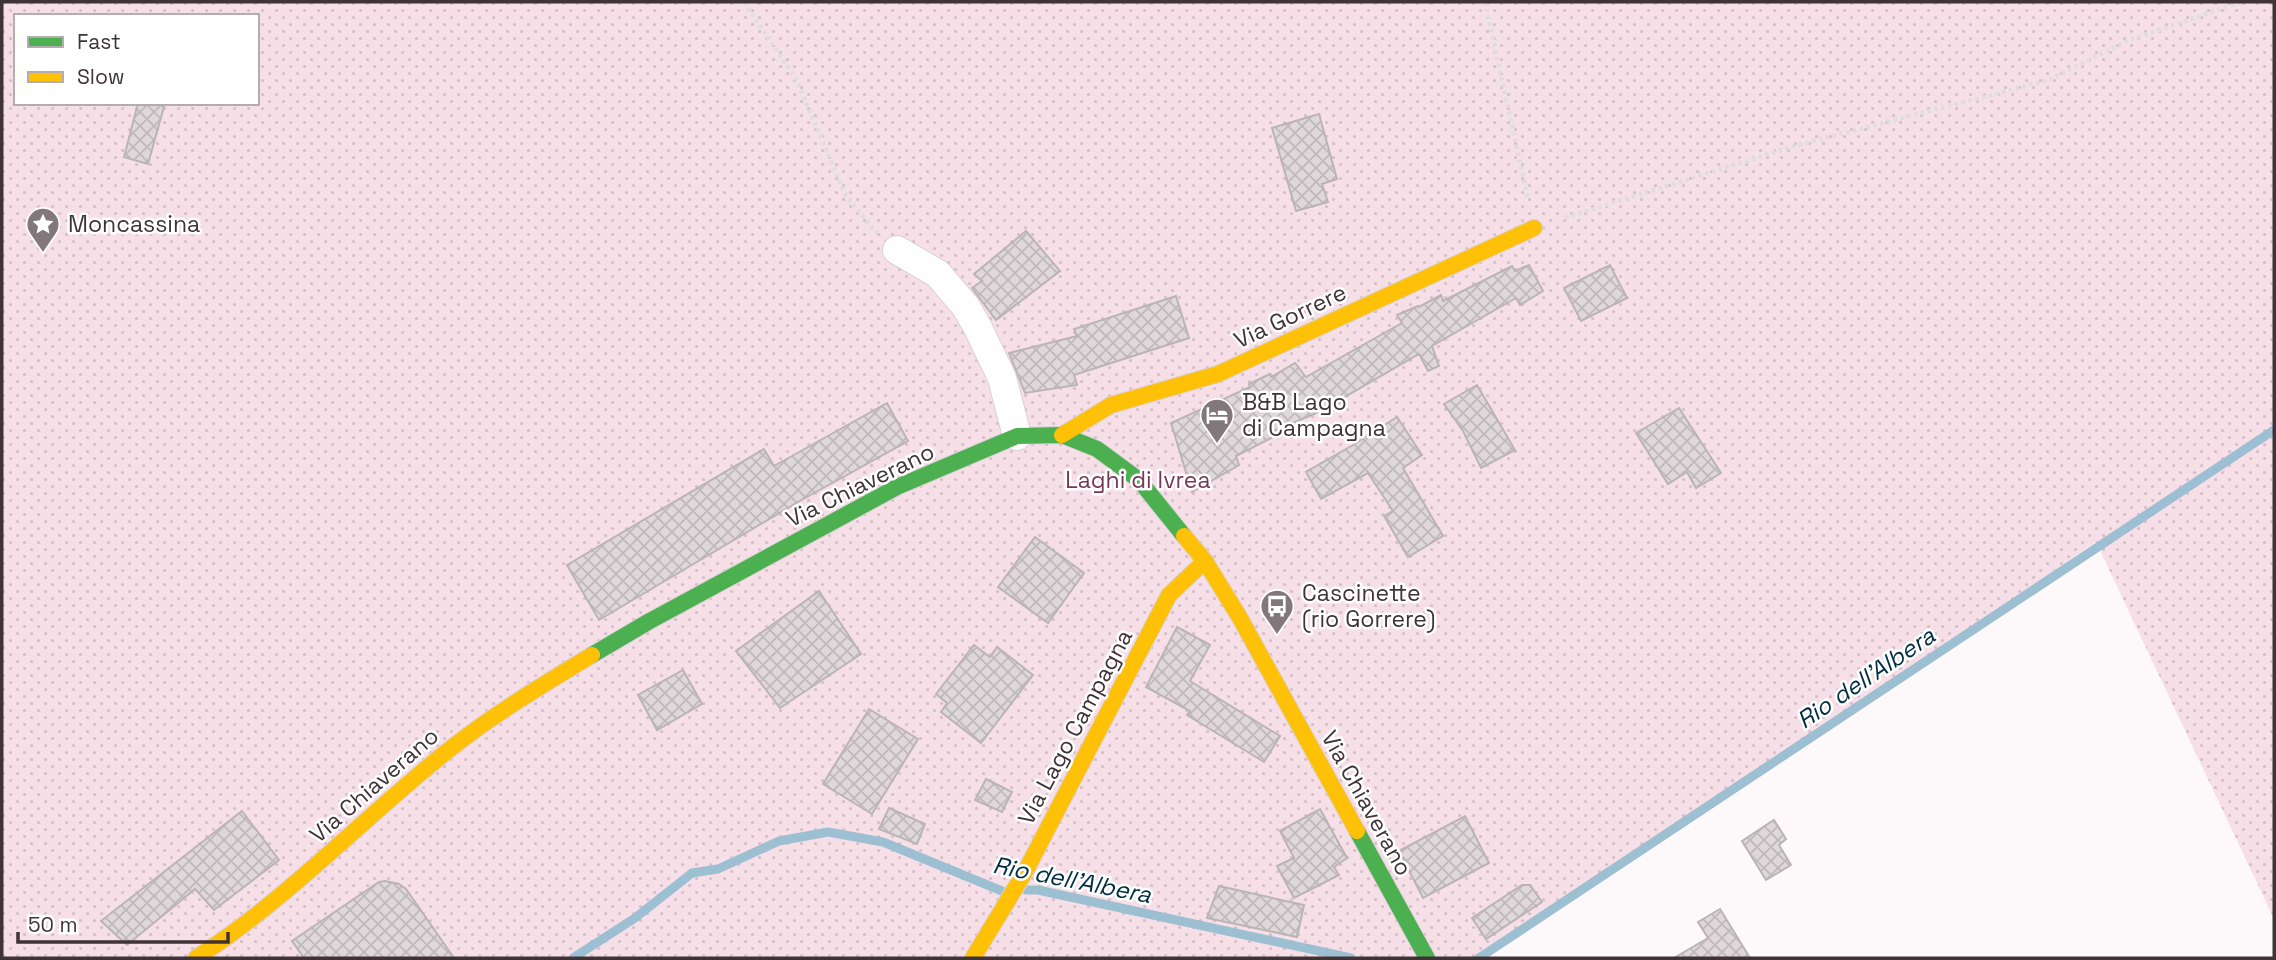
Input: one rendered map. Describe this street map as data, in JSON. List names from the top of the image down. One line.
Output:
{"streets":{"street":["Via Gorrere","Via Chiaverano","Via Lago Campagna"]},"crossings":[["Via Gorrere","Via Chiaverano"],["Via Chiaverano","Via Lago Campagna"]],"water":["Rio dell'Albera"],"parks":["Laghi di Ivrea"],"places":{"place":["Moncassina"],"hotel":["B&B Lago di Campagna"],"bus stop":["Cascinette (rio Gorrere)"]},"legend":["Fast","Slow"],"scale_bar":"50 m"}
